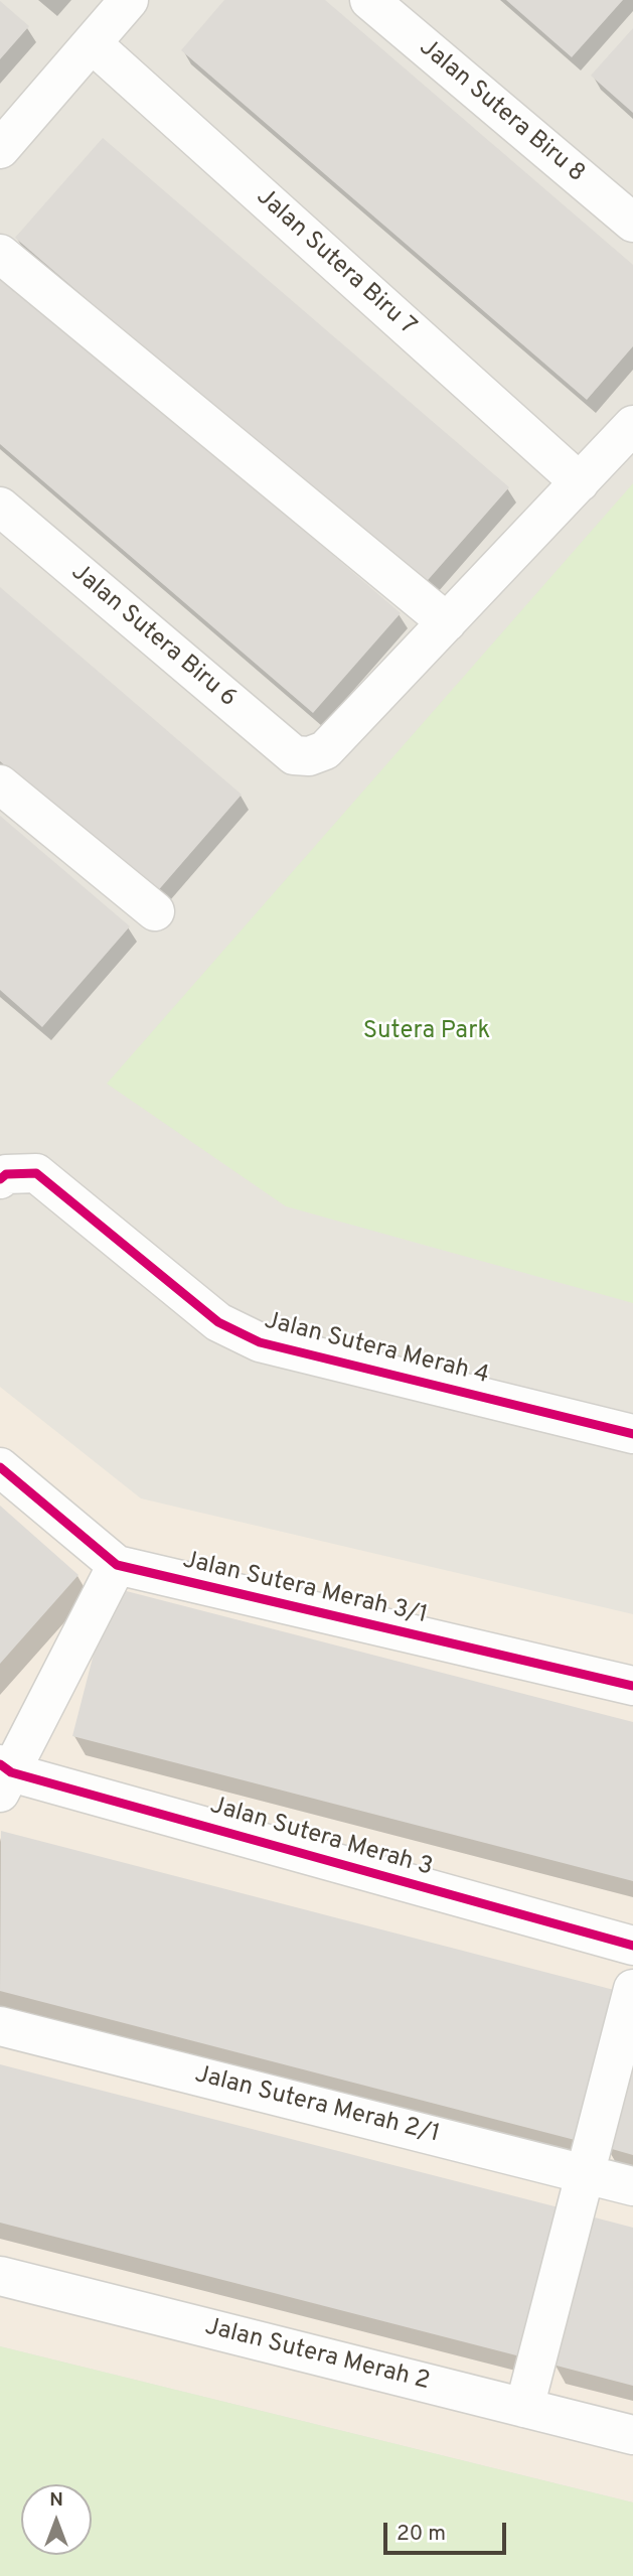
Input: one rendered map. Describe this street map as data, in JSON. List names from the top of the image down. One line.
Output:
{"streets":{"street":["Jalan Sutera Biru 8","Jalan Sutera Biru 7","Jalan Sutera Biru 6","Jalan Sutera Merah 4","Jalan Sutera Merah 3/1","Jalan Sutera Merah 3","Jalan Sutera Merah 2/1","Jalan Sutera Merah 2"]},"parks":["Sutera Park"],"scale_bar":"20 m","north":"top"}
